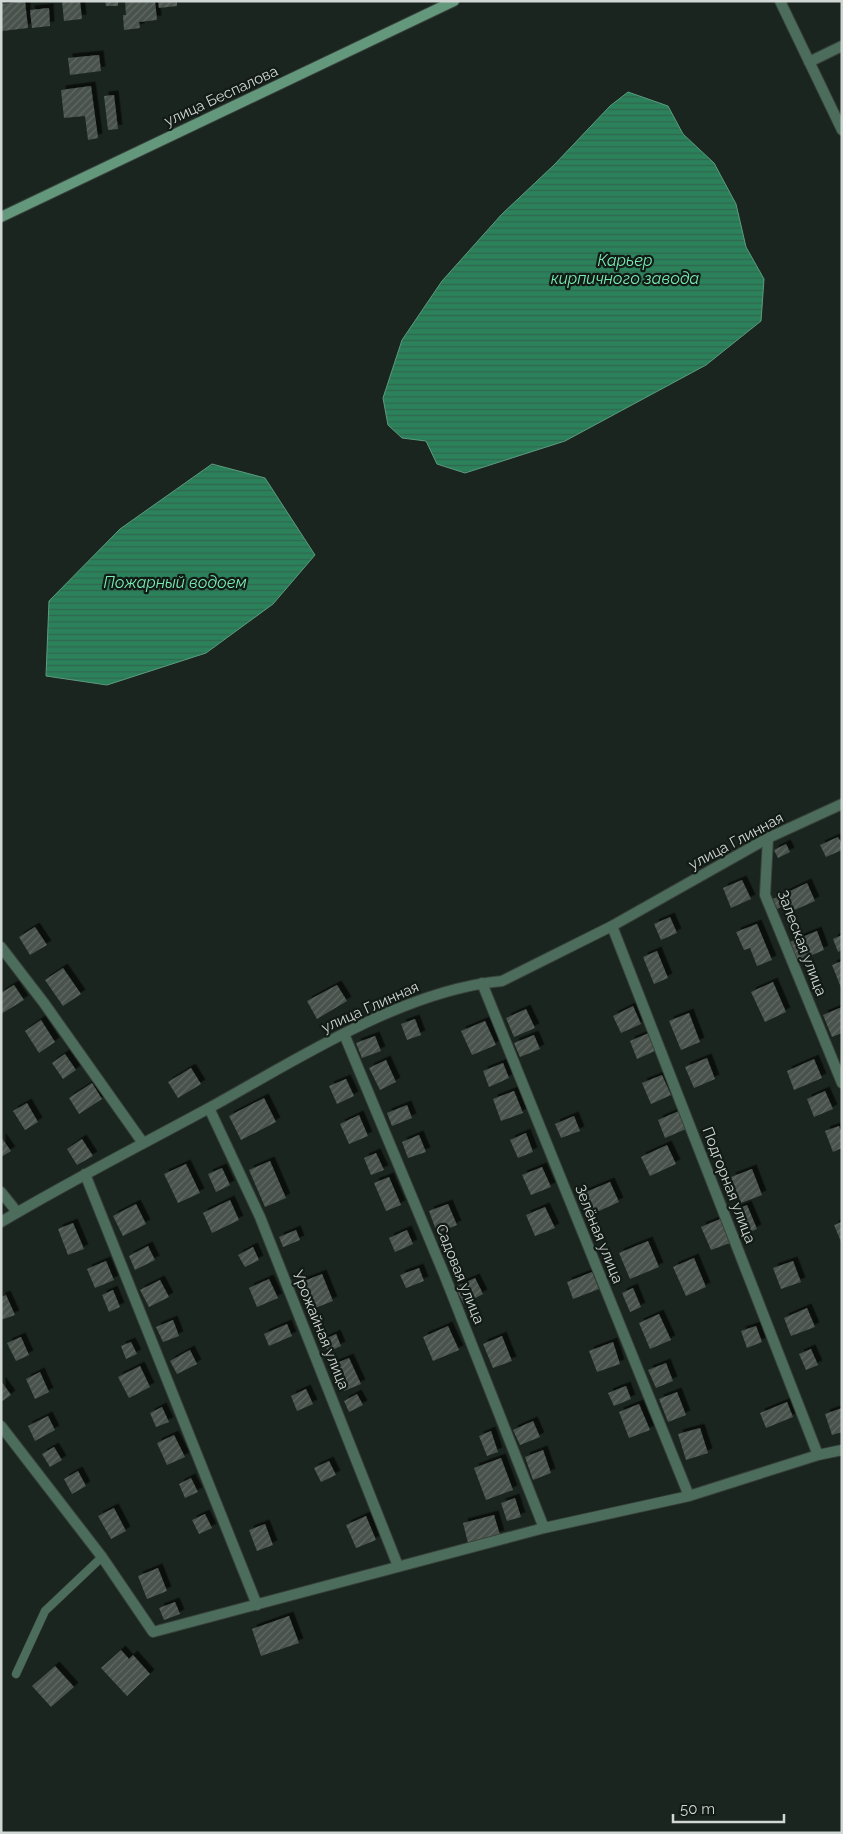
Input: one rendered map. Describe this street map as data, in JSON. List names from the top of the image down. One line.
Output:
{"streets":{"main road":["улица Беспалова"],"street":["улица Глинная","Залеская улица","Подгорная улица","Зелёная улица","Садовая улица","Урожайная улица"]},"crossings":[["улица Глинная","Залеская улица"],["улица Глинная","Подгорная улица"],["улица Глинная","Зелёная улица"],["улица Глинная","Садовая улица"],["улица Глинная","Урожайная улица"]],"water":["Карьер кирпичного завода","Пожарный водоем"],"scale_bar":"50 m"}
